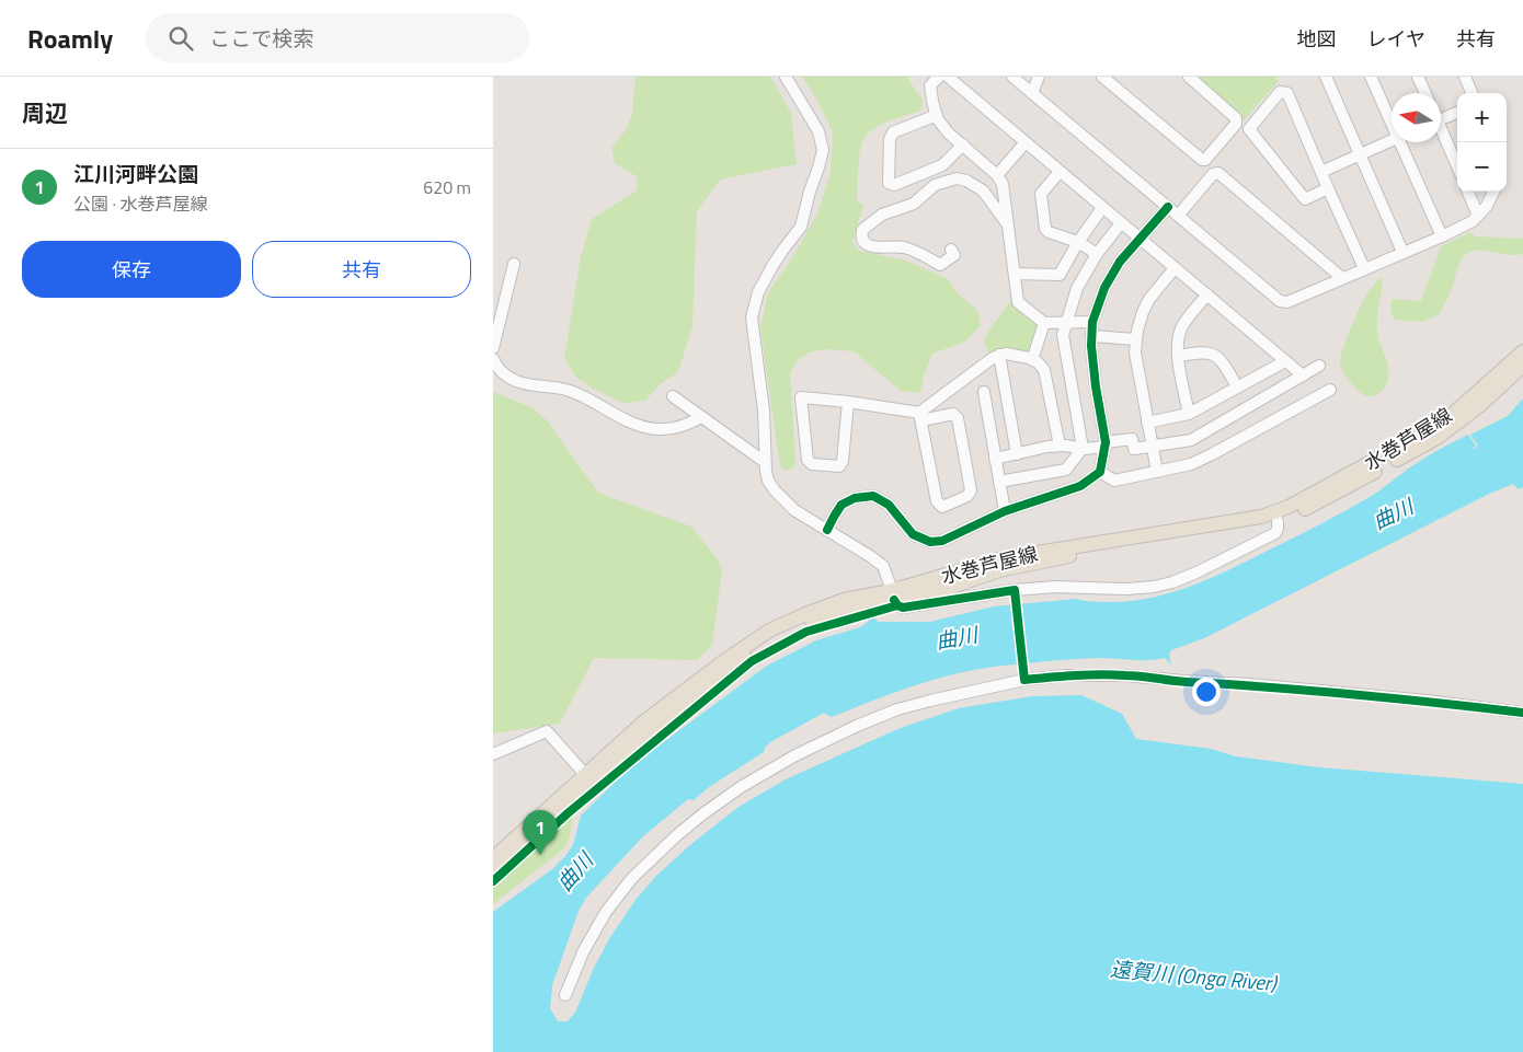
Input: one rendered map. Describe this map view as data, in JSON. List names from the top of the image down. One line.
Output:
{"streets":{"main road":["水巻芦屋線"]},"water":["曲川","遠賀川 (Onga River)"],"north":"left","page":{"header":"Roamly","search":"ここで検索","nav":["地図","レイヤ","共有"],"heading":"周辺","map_buttons":["+","−"],"list":[{"mark":"1","name":"江川河畔公園","note":"公園 · 水巻芦屋線","value":"620 m"}],"buttons":["保存","共有"],"pins":"1"}}
